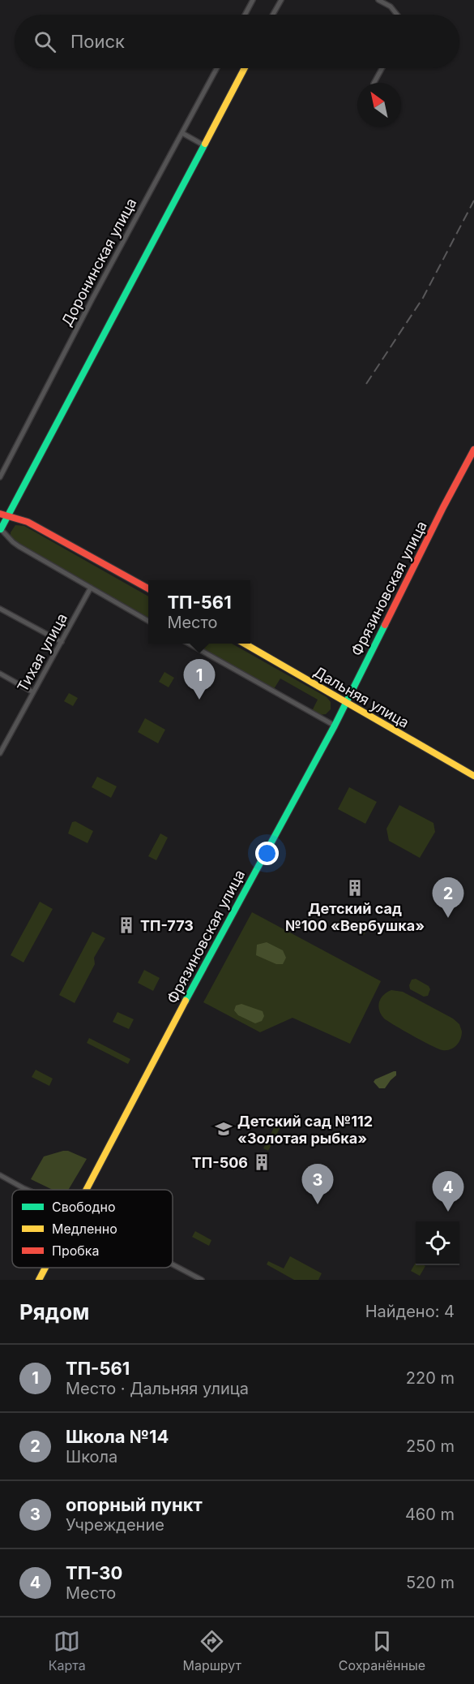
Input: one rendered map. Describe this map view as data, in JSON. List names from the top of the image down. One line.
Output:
{"streets":{"street":["Доронинская улица","Фрязиновская улица","Тихая улица","Дальняя улица"]},"crossings":[["Фрязиновская улица","Дальняя улица"]],"places":{"building":["Детский сад №100 «Вербушка»","ТП-773","ТП-506"],"school or university":["Детский сад №112 «Золотая рыбка»"]},"legend":["Свободно","Медленно","Пробка"],"north":"top left","page":{"search":"Поиск","popup":["ТП-561","Место"],"pins":["1","2","3","4"],"heading":["Рядом","Найдено: 4"],"list":[{"mark":"1","name":"ТП-561","note":"Место · Дальняя улица","value":"220 m"},{"mark":"2","name":"Школа №14","note":"Школа","value":"250 m"},{"mark":"3","name":"опорный пункт","note":"Учреждение","value":"460 m"},{"mark":"4","name":"ТП-30","note":"Место","value":"520 m"}],"nav":["Карта","Маршрут","Сохранённые"]}}
